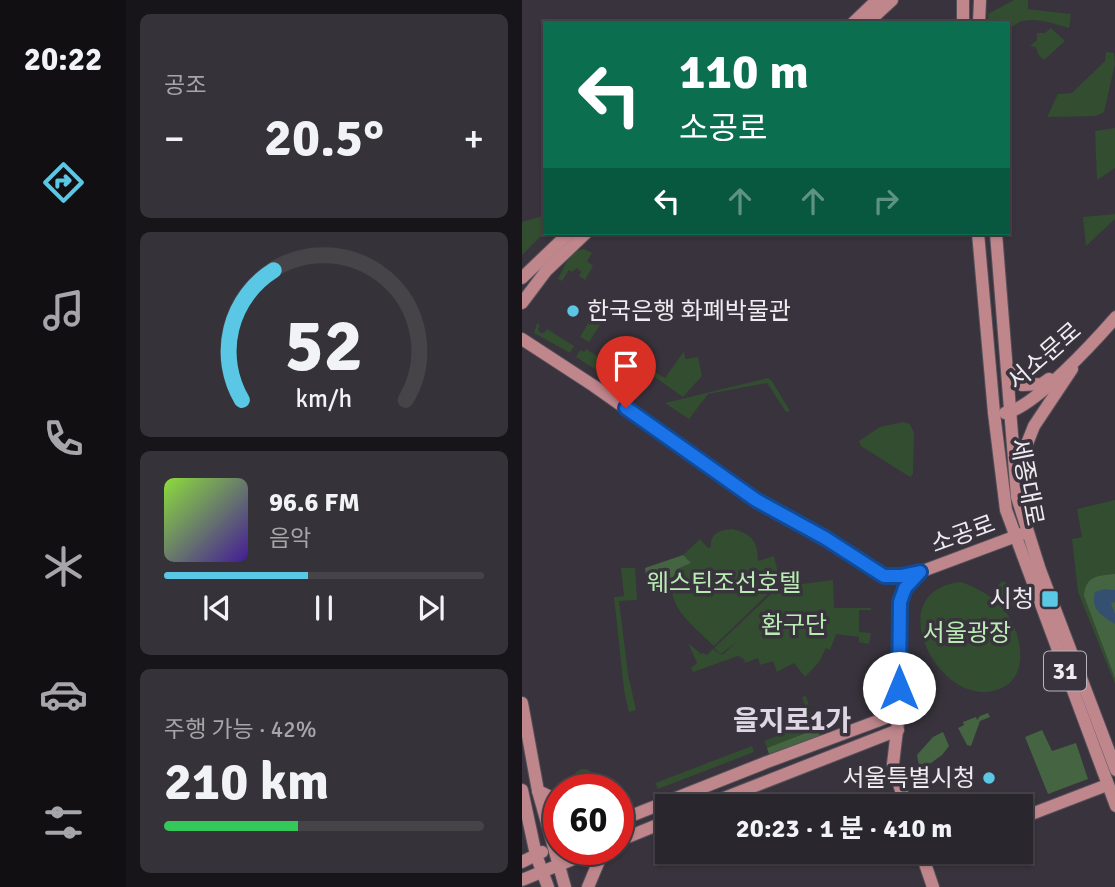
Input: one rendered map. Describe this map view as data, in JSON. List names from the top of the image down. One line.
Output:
{"streets":{"main road":["서소문로","세종대로","소공로","31"]},"crossings":[["서소문로","세종대로"],["세종대로","소공로"]],"districts":["을지로1가"],"parks":["웨스틴조선호텔","환구단","서울광장"],"places":{"other":["한국은행 화폐박물관","서울특별시청"],"transit":["시청"]},"page":{"tabs":"20:22","tile":["공조",["주행 가능 · 42%","210 km"]],"turn":["110 m","소공로"],"heat":["−","20.5°","+"],"song":["96.6 FM","음악"],"limit":"60","trip":"20:23 · 1 분 · 410 m","gauge":["52","km/h"]}}
